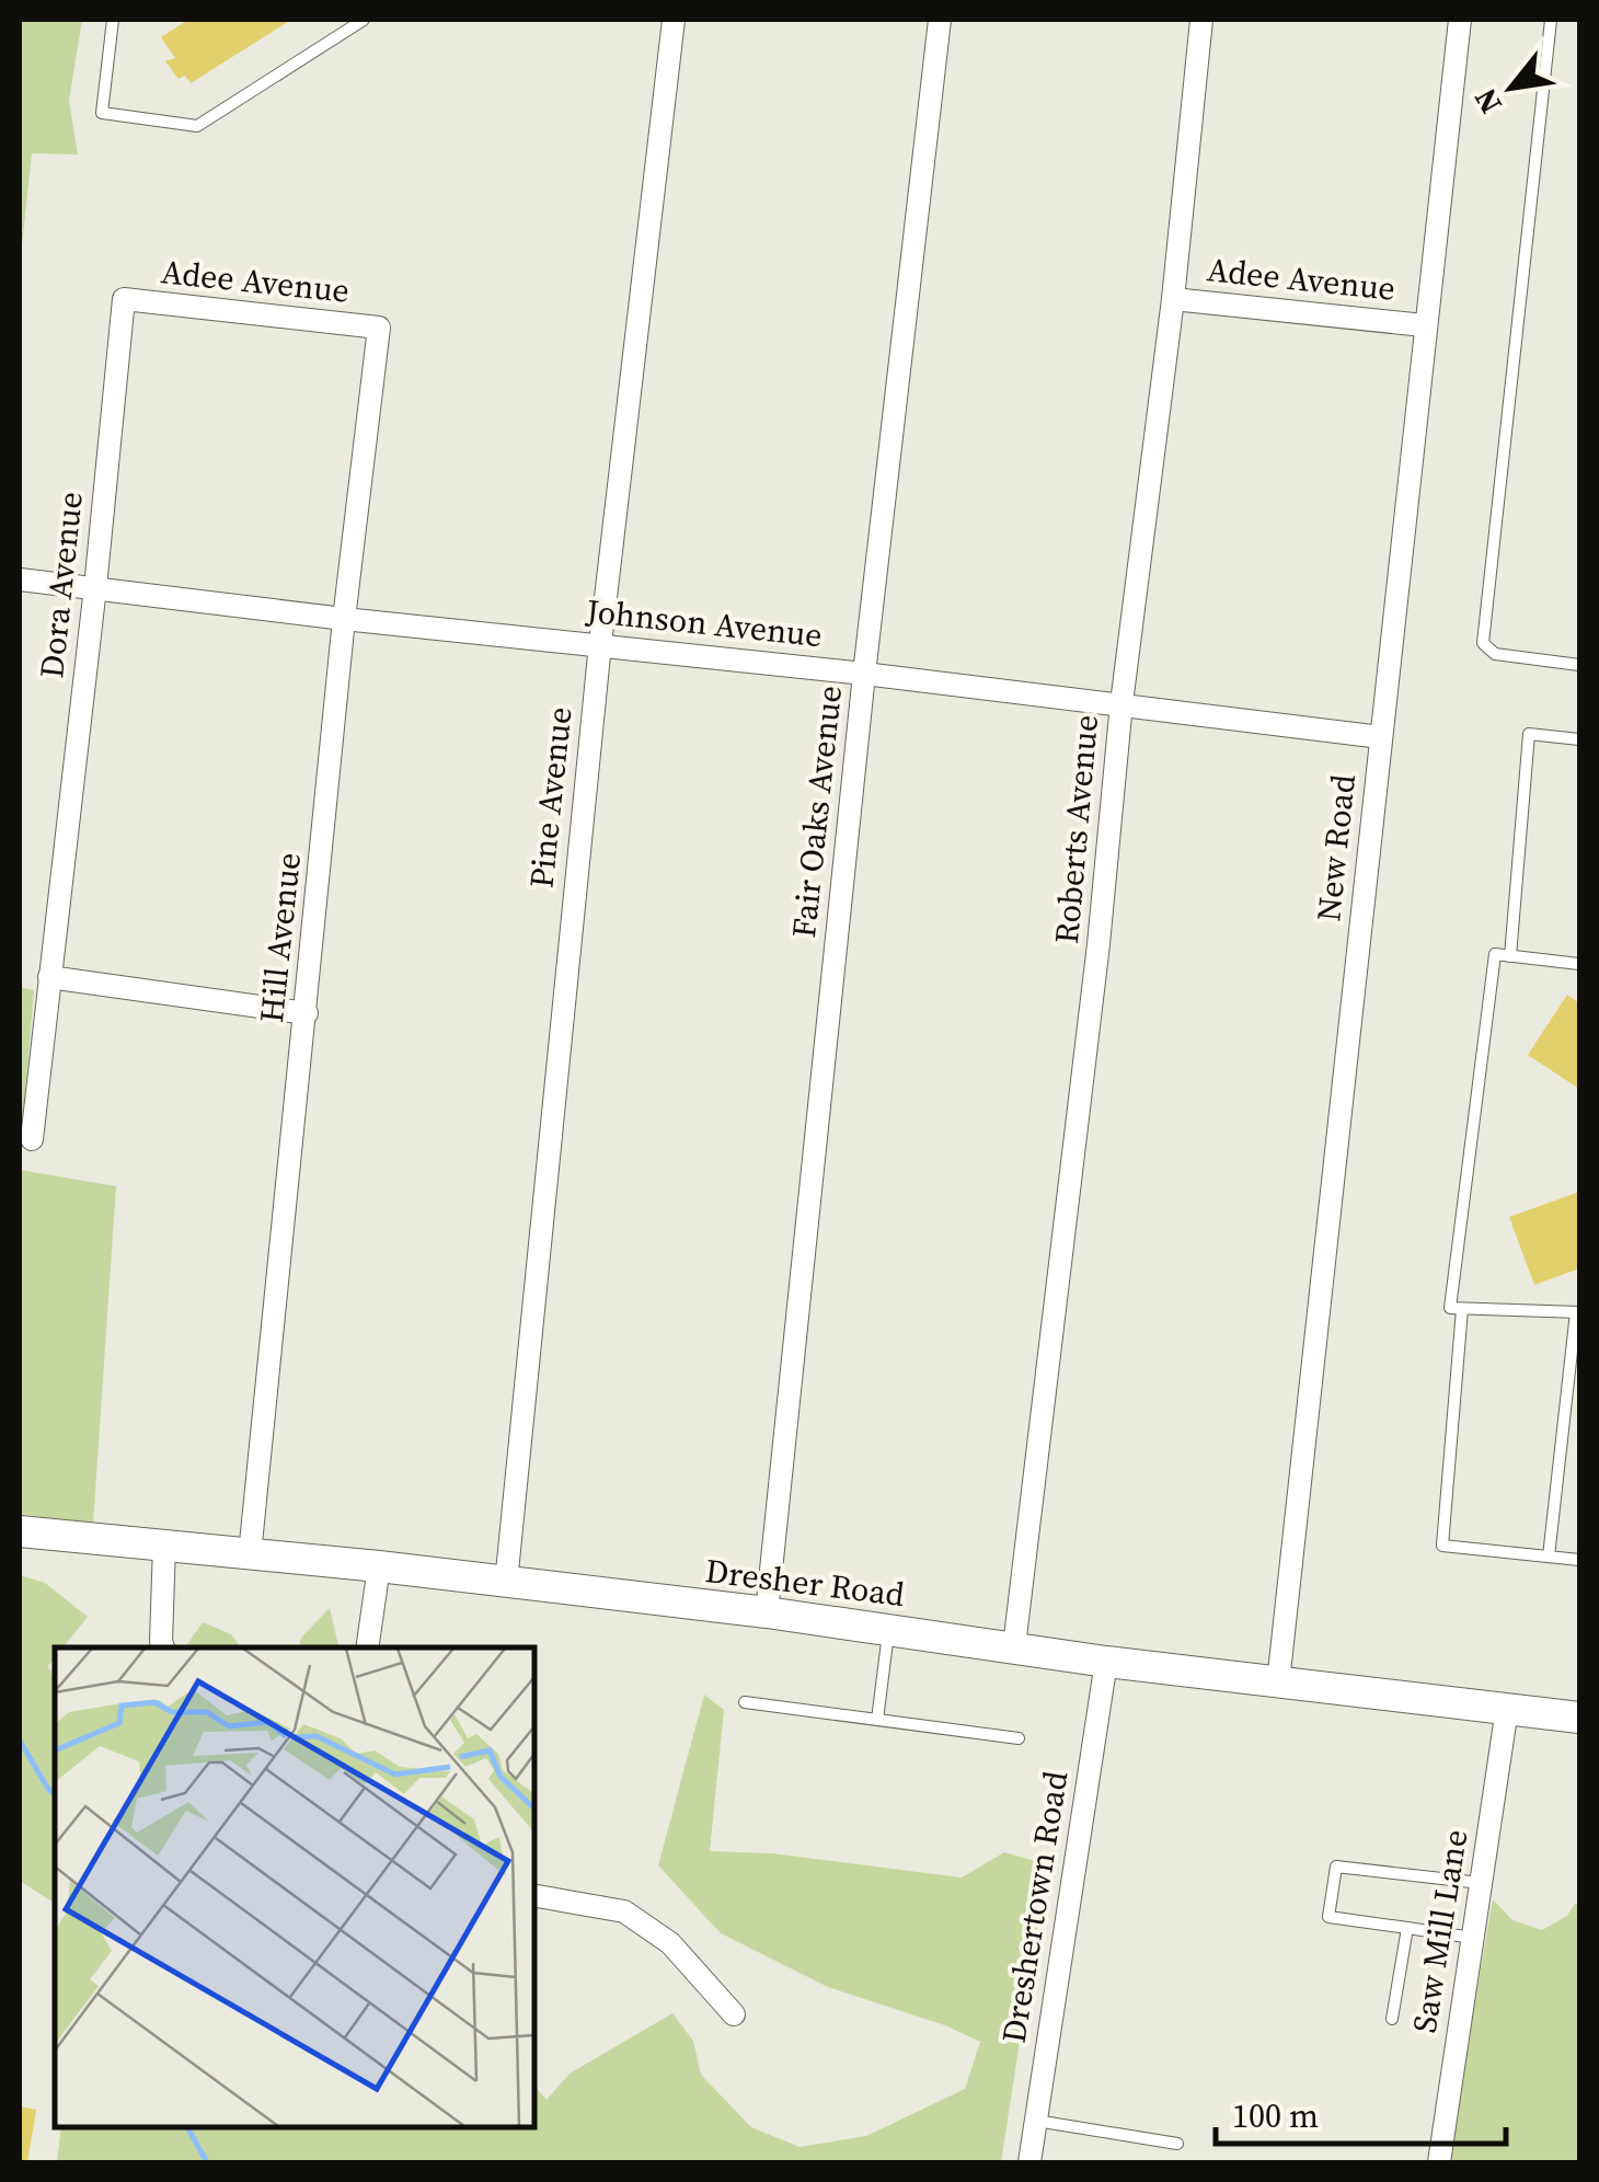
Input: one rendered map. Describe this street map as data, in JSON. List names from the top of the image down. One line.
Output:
{"streets":{"main road":["Dresher Road"],"street":["Adee Avenue","Dora Avenue","Johnson Avenue","Pine Avenue","Fair Oaks Avenue","Roberts Avenue","New Road","Hill Avenue","Dreshertown Road","Saw Mill Lane"]},"crossings":[["Adee Avenue","Dora Avenue"],["Adee Avenue","Roberts Avenue"],["Adee Avenue","New Road"],["Adee Avenue","Hill Avenue"],["Dora Avenue","Johnson Avenue"],["Johnson Avenue","Pine Avenue"],["Johnson Avenue","Fair Oaks Avenue"],["Johnson Avenue","Roberts Avenue"],["Johnson Avenue","New Road"],["Johnson Avenue","Hill Avenue"],["Pine Avenue","Dresher Road"],["Fair Oaks Avenue","Dresher Road"],["Roberts Avenue","Dresher Road"],["New Road","Dresher Road"],["Hill Avenue","Dresher Road"],["Dresher Road","Dreshertown Road"],["Dresher Road","Saw Mill Lane"]],"scale_bar":"100 m","north":"bottom left"}
